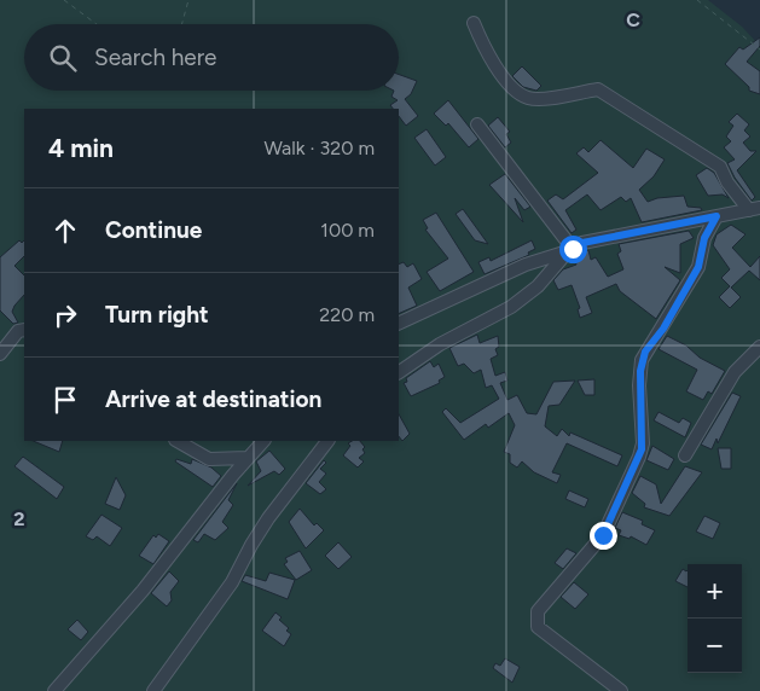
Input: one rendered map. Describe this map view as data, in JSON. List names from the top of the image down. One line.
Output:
{"page":{"search":"Search here","heading":["4 min","Walk · 320 m"],"list":[["Continue","100 m"],["Turn right","220 m"],"Arrive at destination"],"map_buttons":["+","−"]},"grid":{"columns":["C"],"rows":["2"]}}
